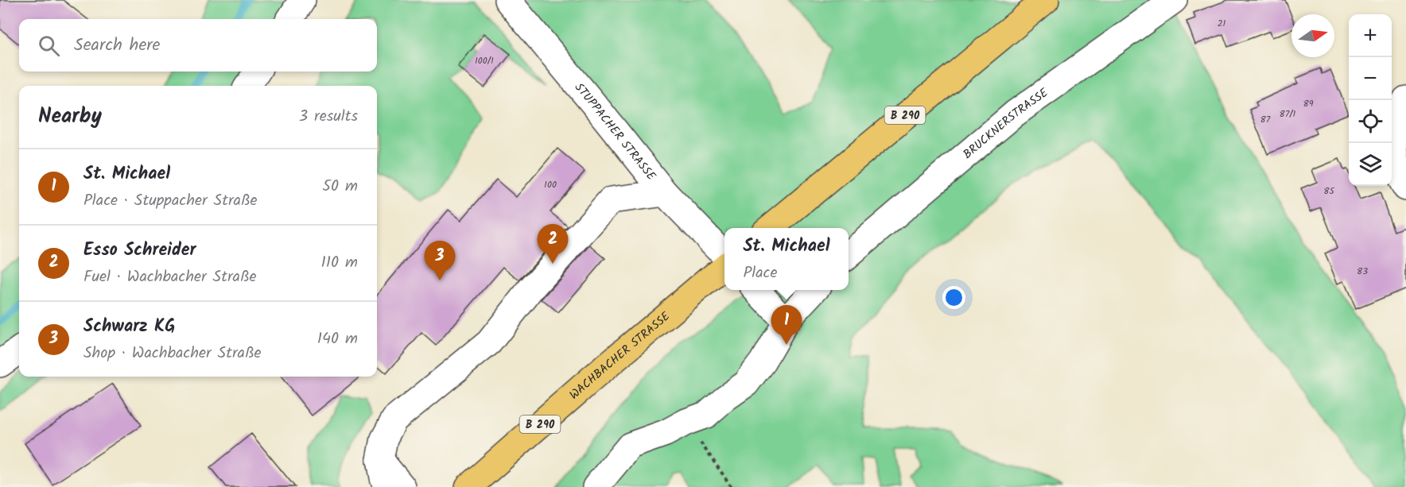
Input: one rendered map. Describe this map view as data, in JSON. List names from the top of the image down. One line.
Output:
{"streets":{"main road":["B 290","WACHBACHER STRASSE"],"street":["BRUCKNERSTRASSE","STUPPACHER STRASSE"]},"house_numbers":["21","100/1","89","87/1","87","100","85","83"],"north":"right","page":{"map_buttons":["+","−"],"search":"Search here","heading":["Nearby","3 results"],"list":[{"mark":"1","name":"St. Michael","note":"Place · Stuppacher Straße","value":"50 m"},{"mark":"2","name":"Esso Schreider","note":"Fuel · Wachbacher Straße","value":"110 m"},{"mark":"3","name":"Schwarz KG","note":"Shop · Wachbacher Straße","value":"140 m"}],"pins":["2","3","1"],"popup":["St. Michael","Place"]}}
